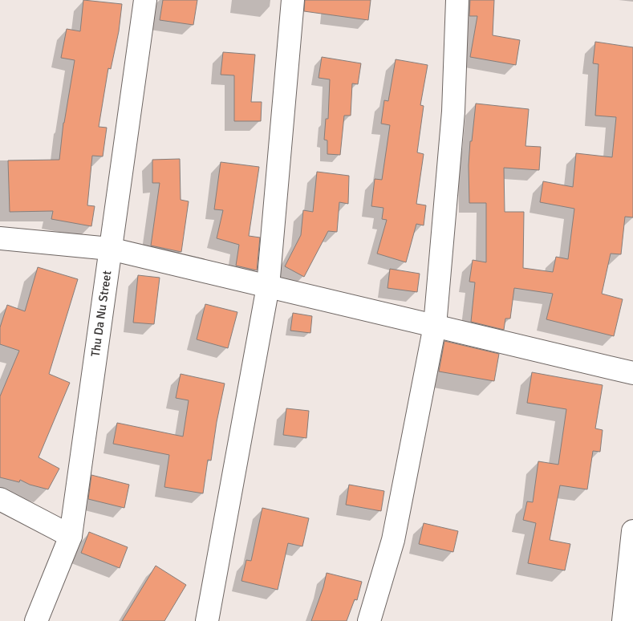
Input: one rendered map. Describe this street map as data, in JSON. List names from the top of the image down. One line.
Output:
{"streets":{"street":["Thu Da Nu Street"]}}
